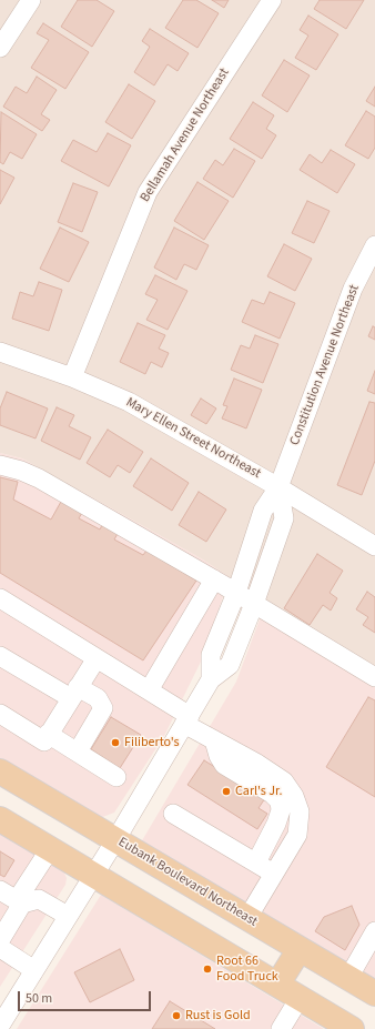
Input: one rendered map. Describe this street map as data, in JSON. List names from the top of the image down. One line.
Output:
{"streets":{"main road":["Eubank Boulevard Northeast"],"street":["Bellamah Avenue Northeast","Constitution Avenue Northeast","Mary Ellen Street Northeast"]},"crossings":[["Bellamah Avenue Northeast","Mary Ellen Street Northeast"],["Constitution Avenue Northeast","Mary Ellen Street Northeast"],["Constitution Avenue Northeast","Eubank Boulevard Northeast"]],"places":["Filiberto's","Carl's Jr.","Root 66 Food Truck","Rust is Gold"],"scale_bar":"50 m"}
